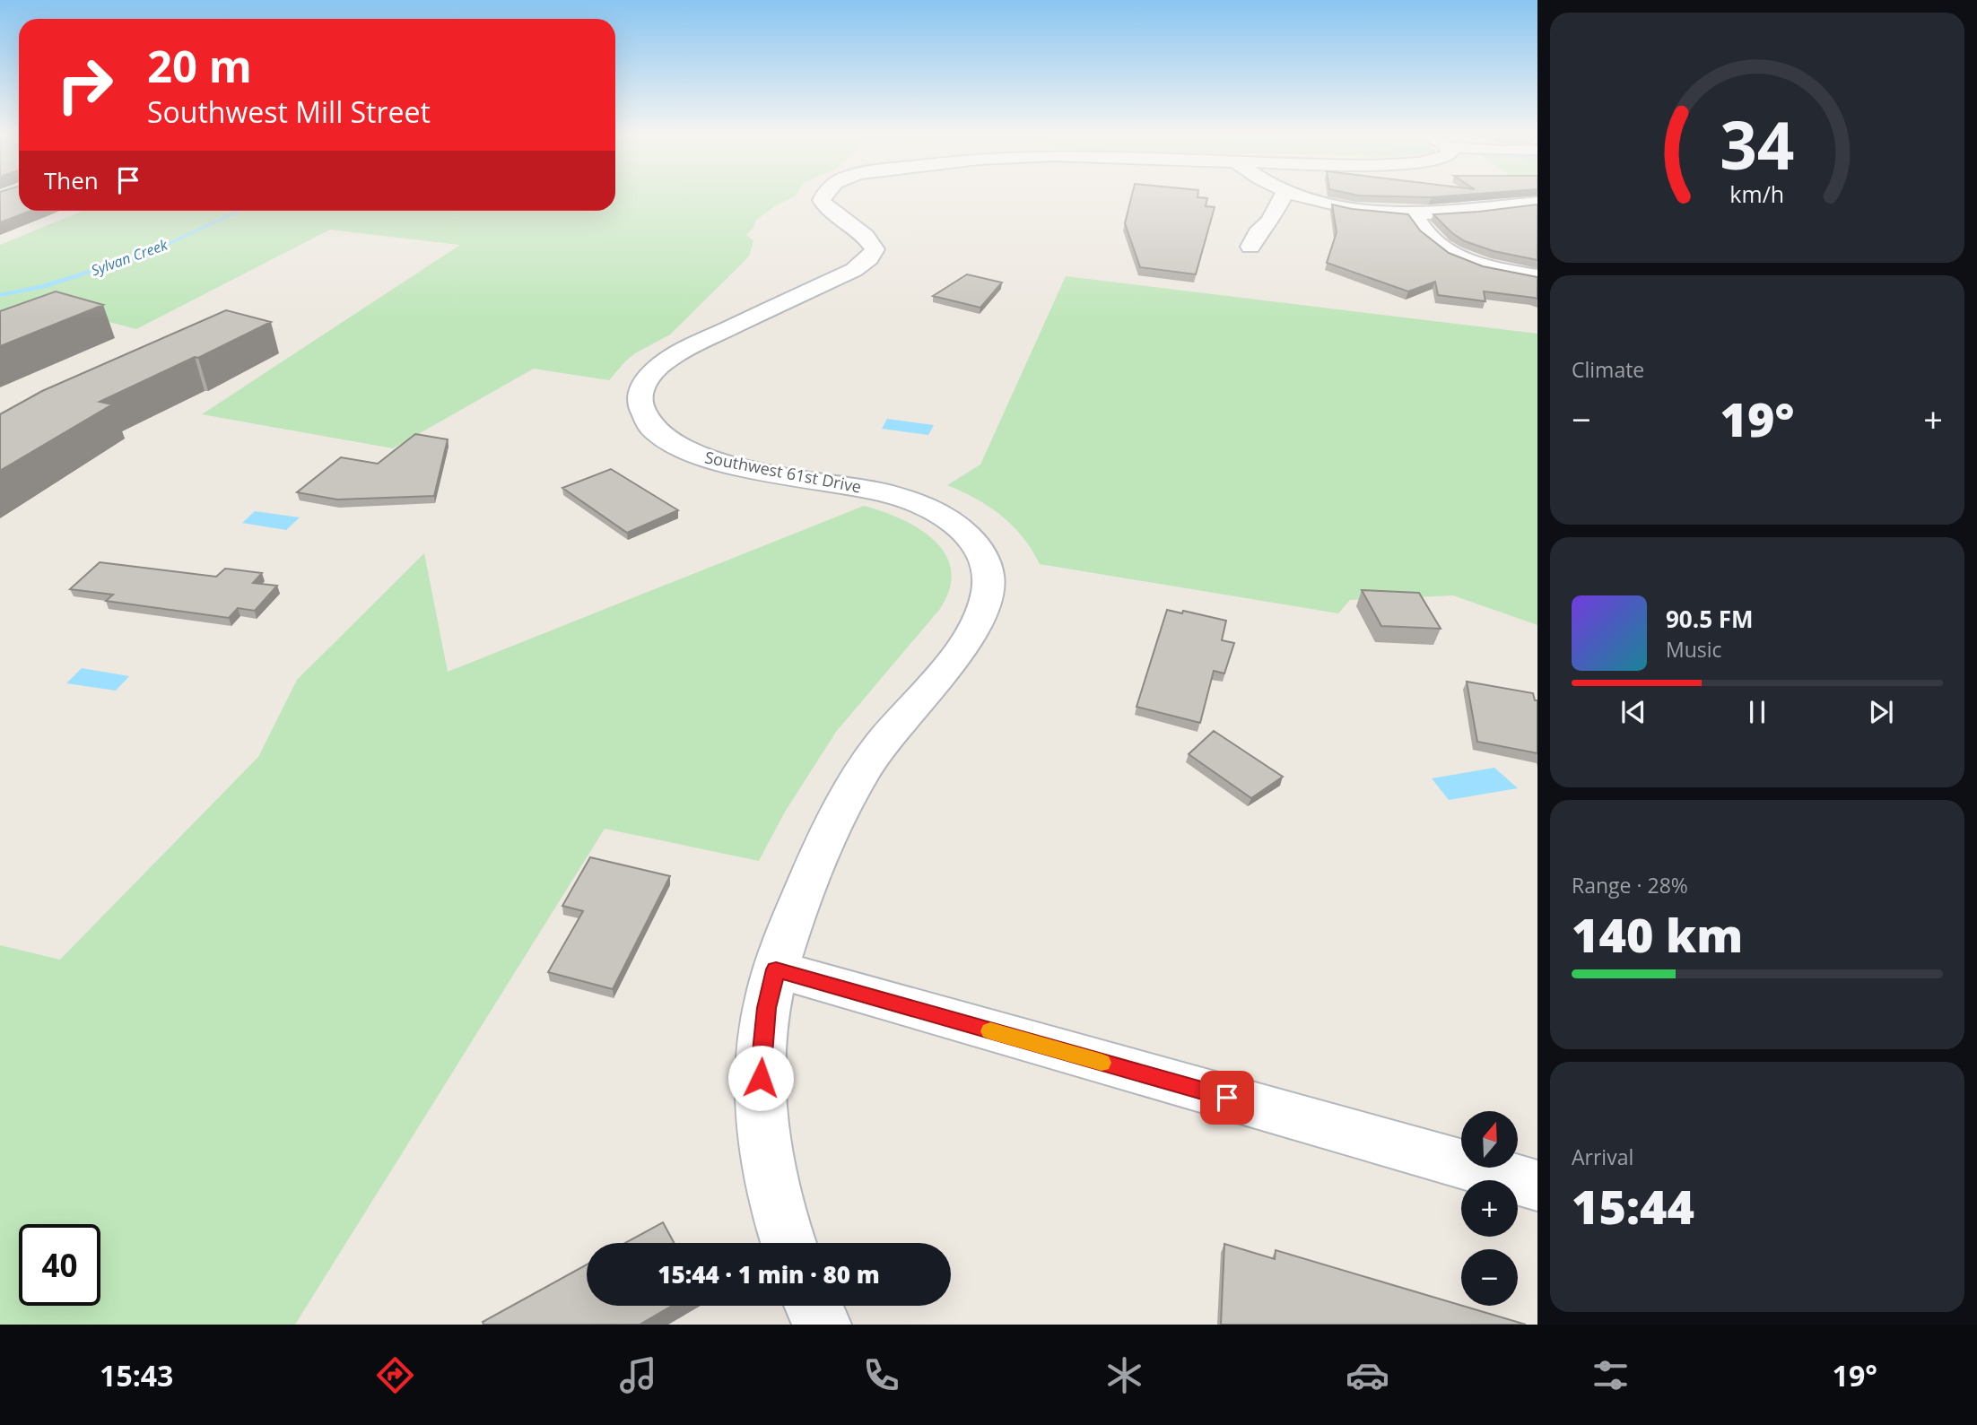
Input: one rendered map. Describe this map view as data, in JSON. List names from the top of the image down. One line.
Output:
{"streets":{"street":["Southwest 61st Drive"]},"water":["Sylvan Creek"],"north":"top","page":{"turn":["20 m","Southwest Mill Street"],"then":"Then","tile":["Climate",["Range · 28%","140 km"],["Arrival","15:44"]],"heat":["−","19°","+"],"song":["90.5 FM","Music"],"map_buttons":["+","−"],"limit":"40","trip":"15:44 · 1 min · 80 m","tabs":["15:43","19°"],"gauge":["34","km/h"]}}
